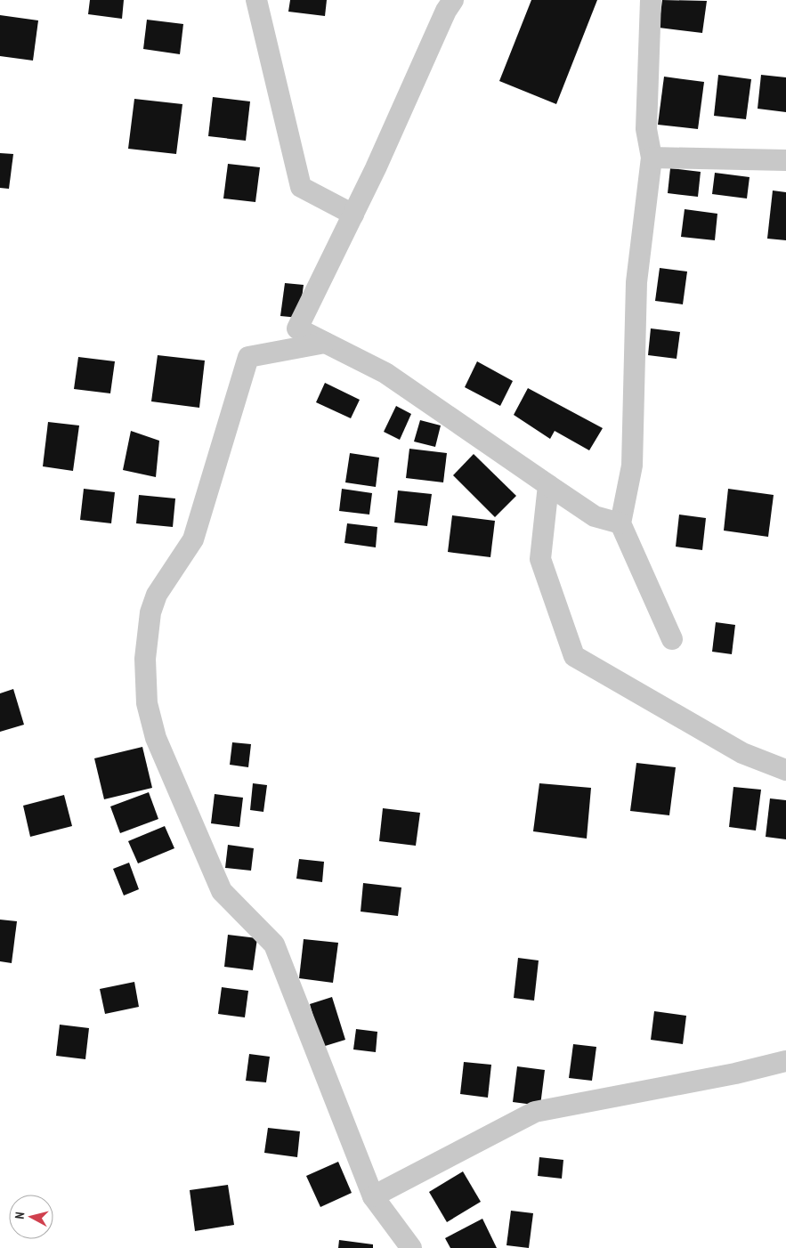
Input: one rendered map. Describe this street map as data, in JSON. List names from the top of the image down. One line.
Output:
{"north":"left"}
